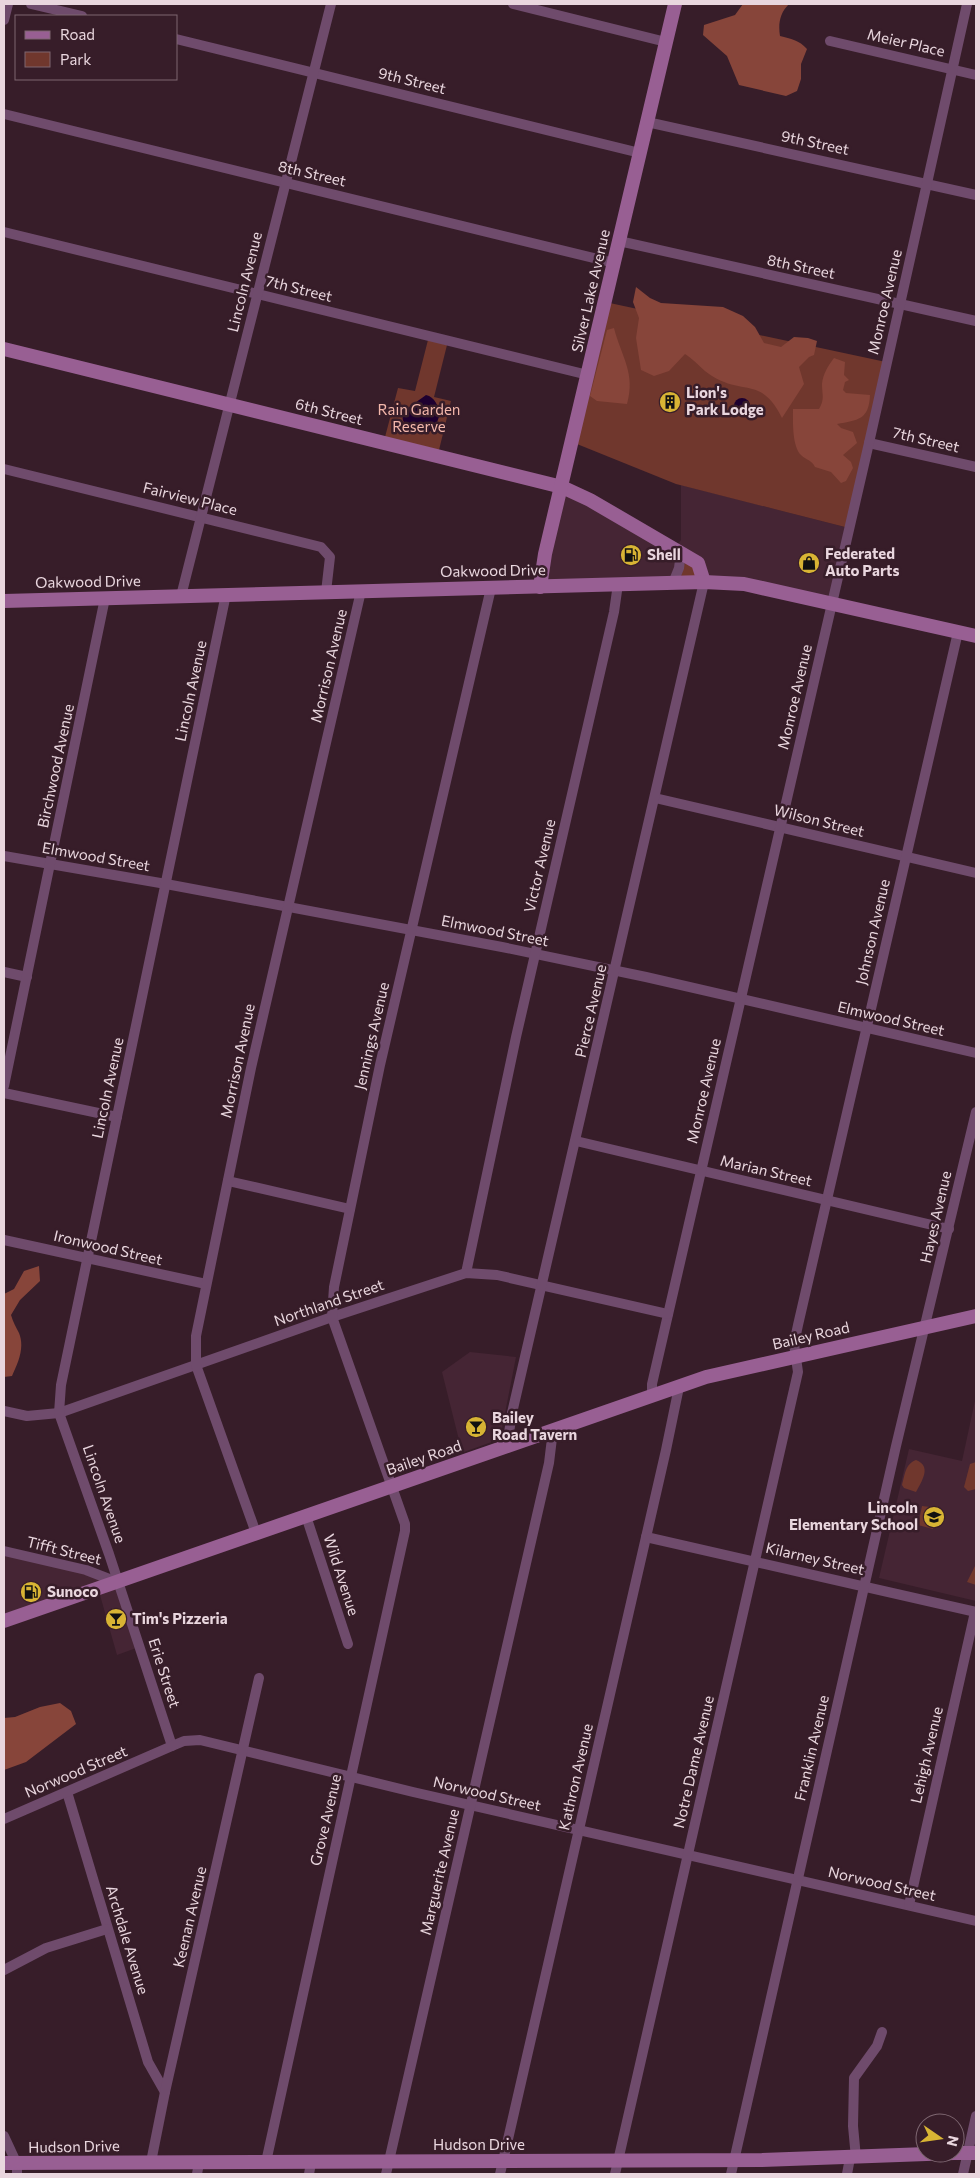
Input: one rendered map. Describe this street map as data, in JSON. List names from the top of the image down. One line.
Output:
{"streets":{"street":["Meier Place","9th Street","8th Street","Lincoln Avenue","7th Street","Silver Lake Avenue","Monroe Avenue","6th Street","Fairview Place","Oakwood Drive","Morrison Avenue","Birchwood Avenue","Wilson Street","Elmwood Street","Victor Avenue","Johnson Avenue","Pierce Avenue","Jennings Avenue","Marian Street","Hayes Avenue","Ironwood Street","Northland Street","Bailey Road","Tifft Street","Kilarney Street","Wild Avenue","Erie Street","Franklin Avenue","Lehigh Avenue","Notre Dame Avenue","Norwood Street","Kathron Avenue","Grove Avenue","Marguerite Avenue","Keenan Avenue","Archdale Avenue","Hudson Drive"]},"crossings":[["Meier Place","Monroe Avenue"],["9th Street","Lincoln Avenue"],["9th Street","Silver Lake Avenue"],["9th Street","Monroe Avenue"],["8th Street","Lincoln Avenue"],["8th Street","Silver Lake Avenue"],["8th Street","Monroe Avenue"],["Lincoln Avenue","7th Street"],["Lincoln Avenue","6th Street"],["Lincoln Avenue","Fairview Place"],["Lincoln Avenue","Oakwood Drive"],["Lincoln Avenue","Elmwood Street"],["Lincoln Avenue","Ironwood Street"],["Lincoln Avenue","Northland Street"],["Lincoln Avenue","Bailey Road"],["Lincoln Avenue","Tifft Street"],["Lincoln Avenue","Erie Street"],["7th Street","Silver Lake Avenue"],["7th Street","Monroe Avenue"],["Silver Lake Avenue","6th Street"],["Silver Lake Avenue","Oakwood Drive"],["Monroe Avenue","Oakwood Drive"],["Monroe Avenue","Wilson Street"],["Monroe Avenue","Elmwood Street"],["Monroe Avenue","Marian Street"],["Monroe Avenue","Northland Street"],["Monroe Avenue","Bailey Road"],["6th Street","Oakwood Drive"],["6th Street","Pierce Avenue"],["Fairview Place","Oakwood Drive"],["Oakwood Drive","Morrison Avenue"],["Oakwood Drive","Birchwood Avenue"],["Oakwood Drive","Victor Avenue"],["Oakwood Drive","Johnson Avenue"],["Oakwood Drive","Pierce Avenue"],["Oakwood Drive","Jennings Avenue"],["Morrison Avenue","Elmwood Street"],["Morrison Avenue","Ironwood Street"],["Morrison Avenue","Northland Street"],["Morrison Avenue","Bailey Road"],["Birchwood Avenue","Elmwood Street"],["Wilson Street","Johnson Avenue"],["Wilson Street","Pierce Avenue"],["Elmwood Street","Victor Avenue"],["Elmwood Street","Johnson Avenue"],["Elmwood Street","Pierce Avenue"],["Elmwood Street","Jennings Avenue"],["Victor Avenue","Northland Street"],["Johnson Avenue","Marian Street"],["Johnson Avenue","Bailey Road"],["Johnson Avenue","Notre Dame Avenue"],["Pierce Avenue","Marian Street"],["Pierce Avenue","Northland Street"],["Pierce Avenue","Bailey Road"],["Jennings Avenue","Northland Street"],["Jennings Avenue","Bailey Road"],["Jennings Avenue","Grove Avenue"],["Marian Street","Hayes Avenue"],["Hayes Avenue","Bailey Road"],["Hayes Avenue","Franklin Avenue"],["Bailey Road","Tifft Street"],["Bailey Road","Wild Avenue"],["Bailey Road","Erie Street"],["Bailey Road","Franklin Avenue"],["Bailey Road","Notre Dame Avenue"],["Bailey Road","Kathron Avenue"],["Bailey Road","Grove Avenue"],["Bailey Road","Marguerite Avenue"],["Tifft Street","Erie Street"],["Kilarney Street","Franklin Avenue"],["Kilarney Street","Lehigh Avenue"],["Kilarney Street","Notre Dame Avenue"],["Kilarney Street","Kathron Avenue"],["Erie Street","Norwood Street"],["Franklin Avenue","Norwood Street"],["Franklin Avenue","Hudson Drive"],["Lehigh Avenue","Norwood Street"],["Notre Dame Avenue","Norwood Street"],["Notre Dame Avenue","Hudson Drive"],["Norwood Street","Kathron Avenue"],["Norwood Street","Grove Avenue"],["Norwood Street","Marguerite Avenue"],["Norwood Street","Keenan Avenue"],["Norwood Street","Archdale Avenue"],["Kathron Avenue","Hudson Drive"],["Grove Avenue","Hudson Drive"],["Marguerite Avenue","Hudson Drive"],["Keenan Avenue","Archdale Avenue"],["Keenan Avenue","Hudson Drive"]],"parks":["Rain Garden Reserve"],"places":{"building":["Lion's Park Lodge"],"fuel station":["Shell","Sunoco"],"shop":["Federated Auto Parts"],"bar":["Bailey Road Tavern","Tim's Pizzeria"],"school or university":["Lincoln Elementary School"]},"legend":["Road","Park"],"north":"right"}
